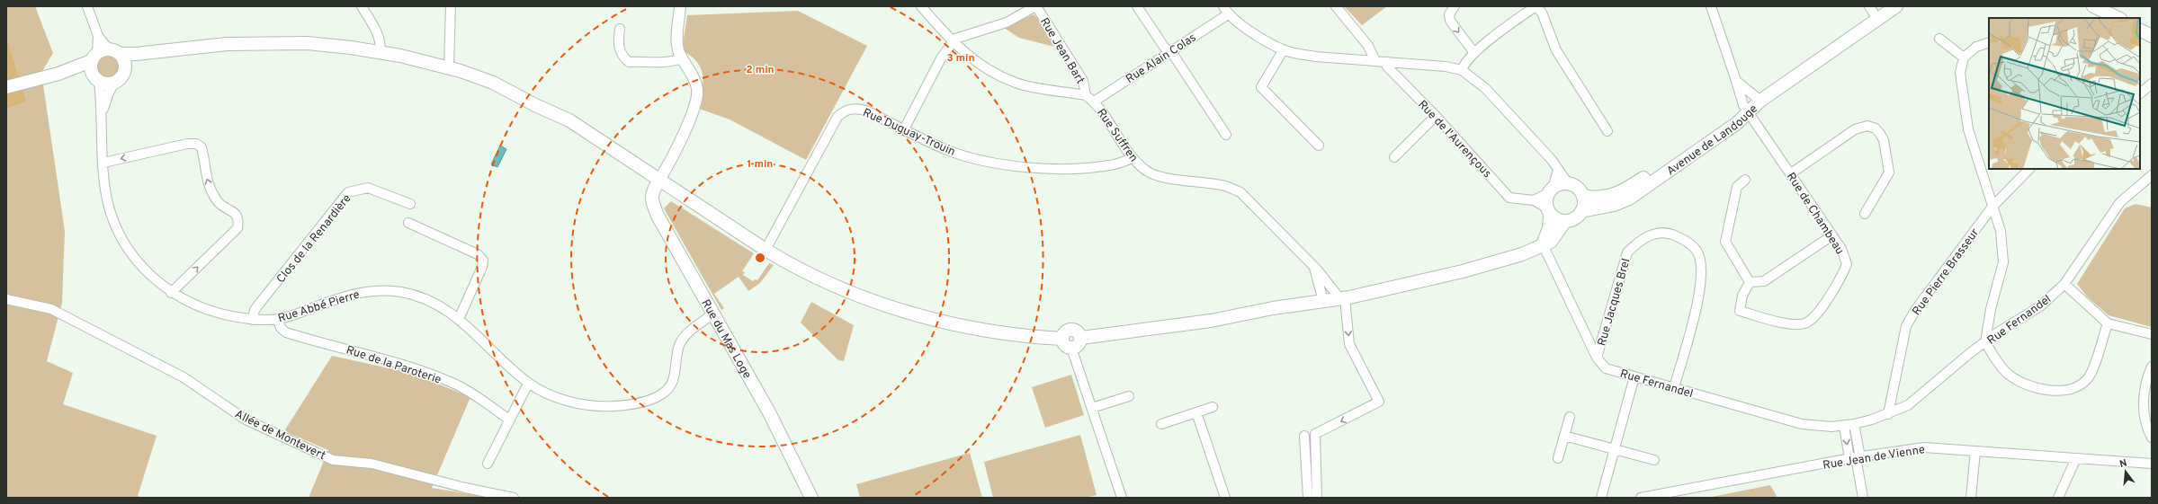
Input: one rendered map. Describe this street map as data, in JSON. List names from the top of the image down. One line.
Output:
{"streets":{"main road":["Avenue de Landouge","Rue du Mas Loge"],"street":["Rue Jean Bart","Rue Alain Colas","Rue Duguay-Trouin","Rue Suffren","Rue de l'Aurençous","Rue de Chambeau","Clos de la Renardière","Rue Pierre Brasseur","Rue Jacques Brel","Rue Abbé Pierre","Rue Fernandel","Rue de la Paroterie","Allée de Montevert","Rue Jean de Vienne"]},"crossings":[["Rue Jean Bart","Rue Suffren"],["Rue Alain Colas","Rue Suffren"],["Rue Duguay-Trouin","Rue Suffren"],["Rue de l'Aurençous","Avenue de Landouge"],["Avenue de Landouge","Rue de Chambeau"],["Clos de la Renardière","Rue Abbé Pierre"],["Rue Pierre Brasseur","Rue Fernandel"],["Rue Jacques Brel","Rue Fernandel"],["Rue Abbé Pierre","Rue du Mas Loge"],["Rue Abbé Pierre","Rue de la Paroterie"]],"north":"top","rings":["3 min","2 min","1 min"]}
